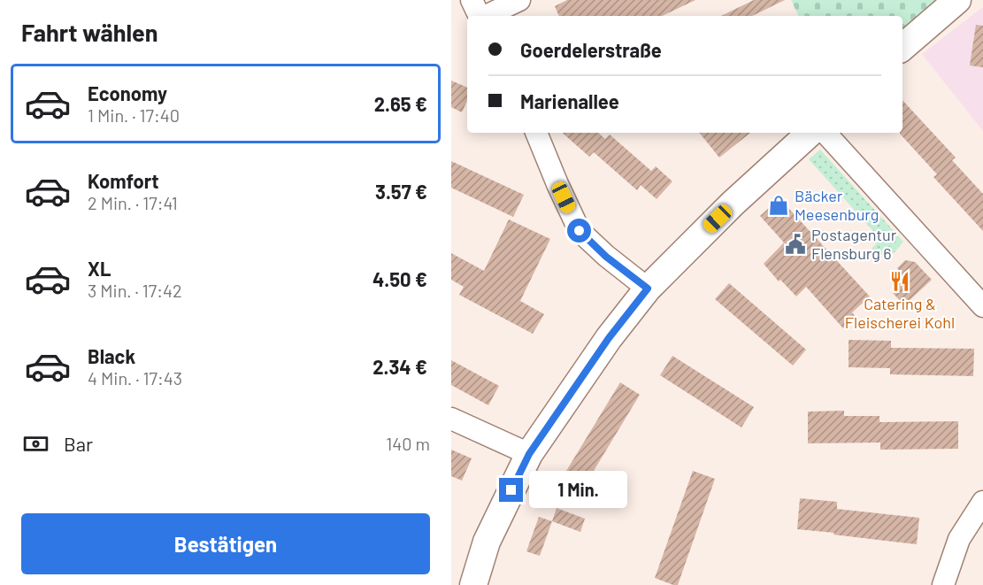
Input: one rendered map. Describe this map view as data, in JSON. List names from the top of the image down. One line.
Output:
{"places":{"shop":["Bäcker Meesenburg"],"public building":["Postagentur Flensburg 6"],"restaurant":["Catering & Fleischerei Kohl"]},"page":{"heading":"Fahrt wählen","banner":["Goerdelerstraße","Marienallee"],"list":[{"name":"Economy","note":"1 Min. · 17:40","value":"2.65 €"},{"name":"Komfort","note":"2 Min. · 17:41","value":"3.57 €"},{"name":"XL","note":"3 Min. · 17:42","value":"4.50 €"},{"name":"Black","note":"4 Min. · 17:43","value":"2.34 €"}],"pay":["Bar","140 m"],"bubble":"1 Min.","buttons":"Bestätigen"}}
